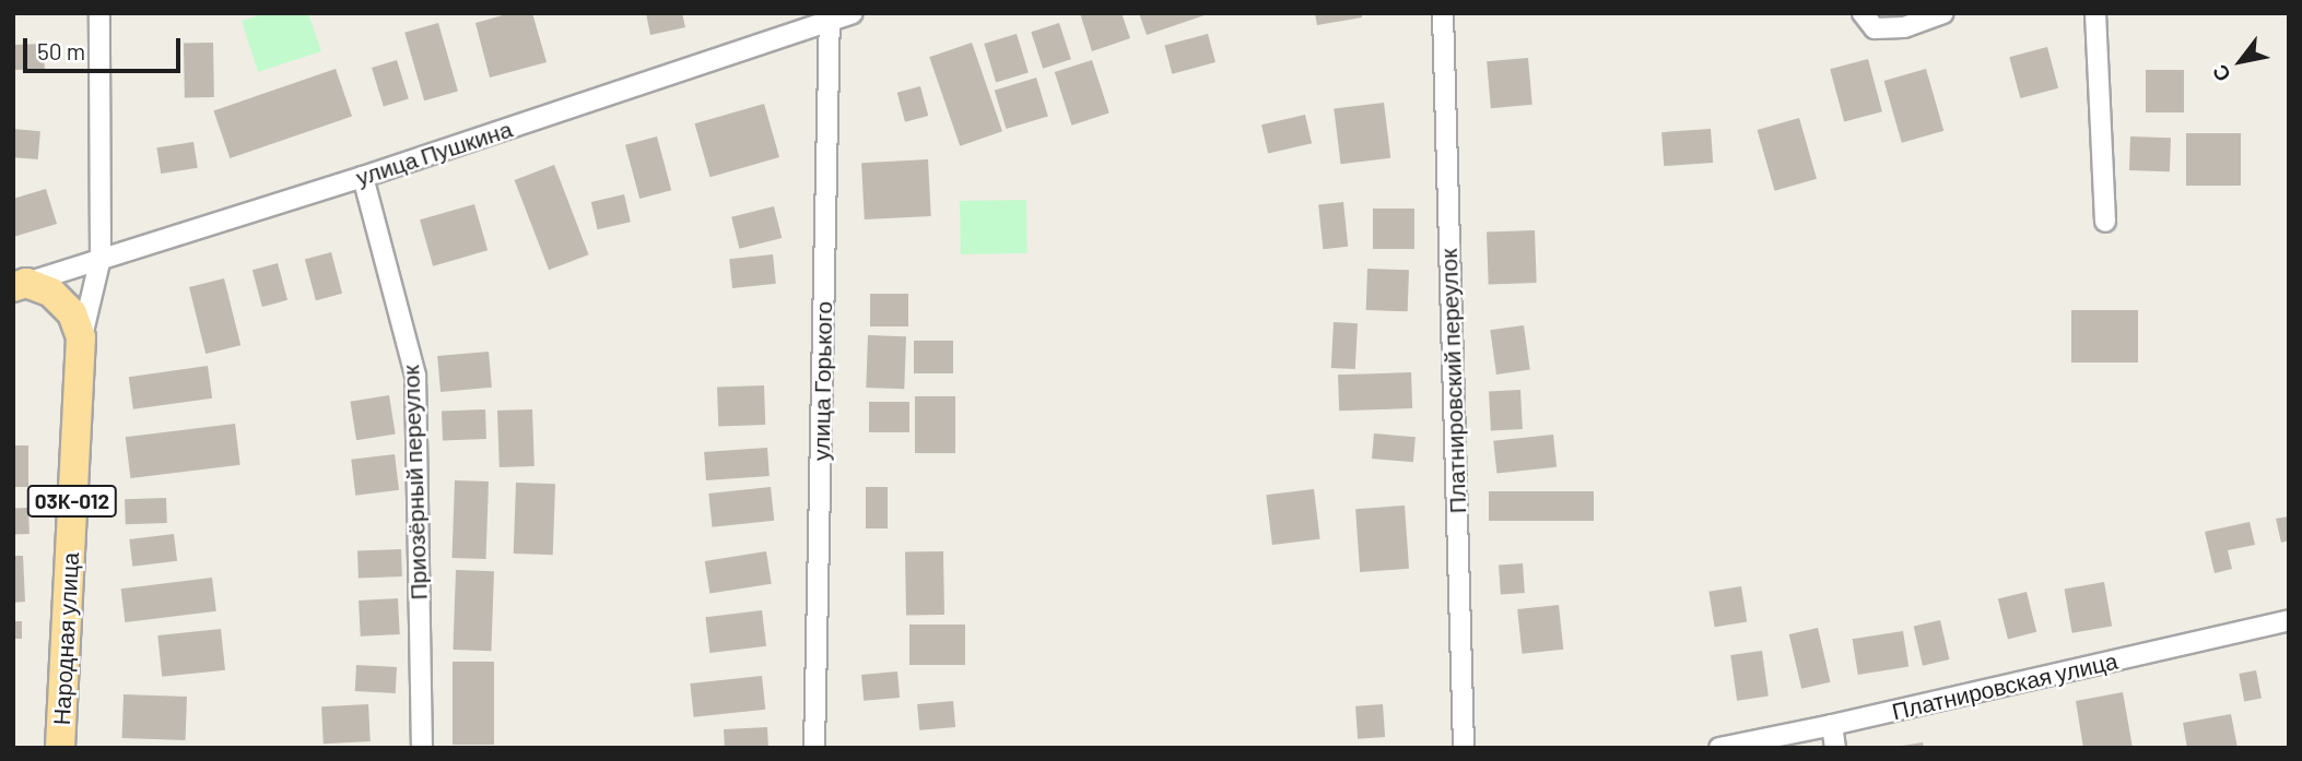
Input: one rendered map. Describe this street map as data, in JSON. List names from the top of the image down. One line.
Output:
{"streets":{"main road":["03К-012","Народная улица"],"street":["улица Пушкина","улица Горького","Платнировский переулок","Приозёрный переулок","Платнировская улица"]},"crossings":[["улица Пушкина","улица Горького"],["улица Пушкина","Приозёрный переулок"]],"scale_bar":"50 m","north":"bottom left"}
